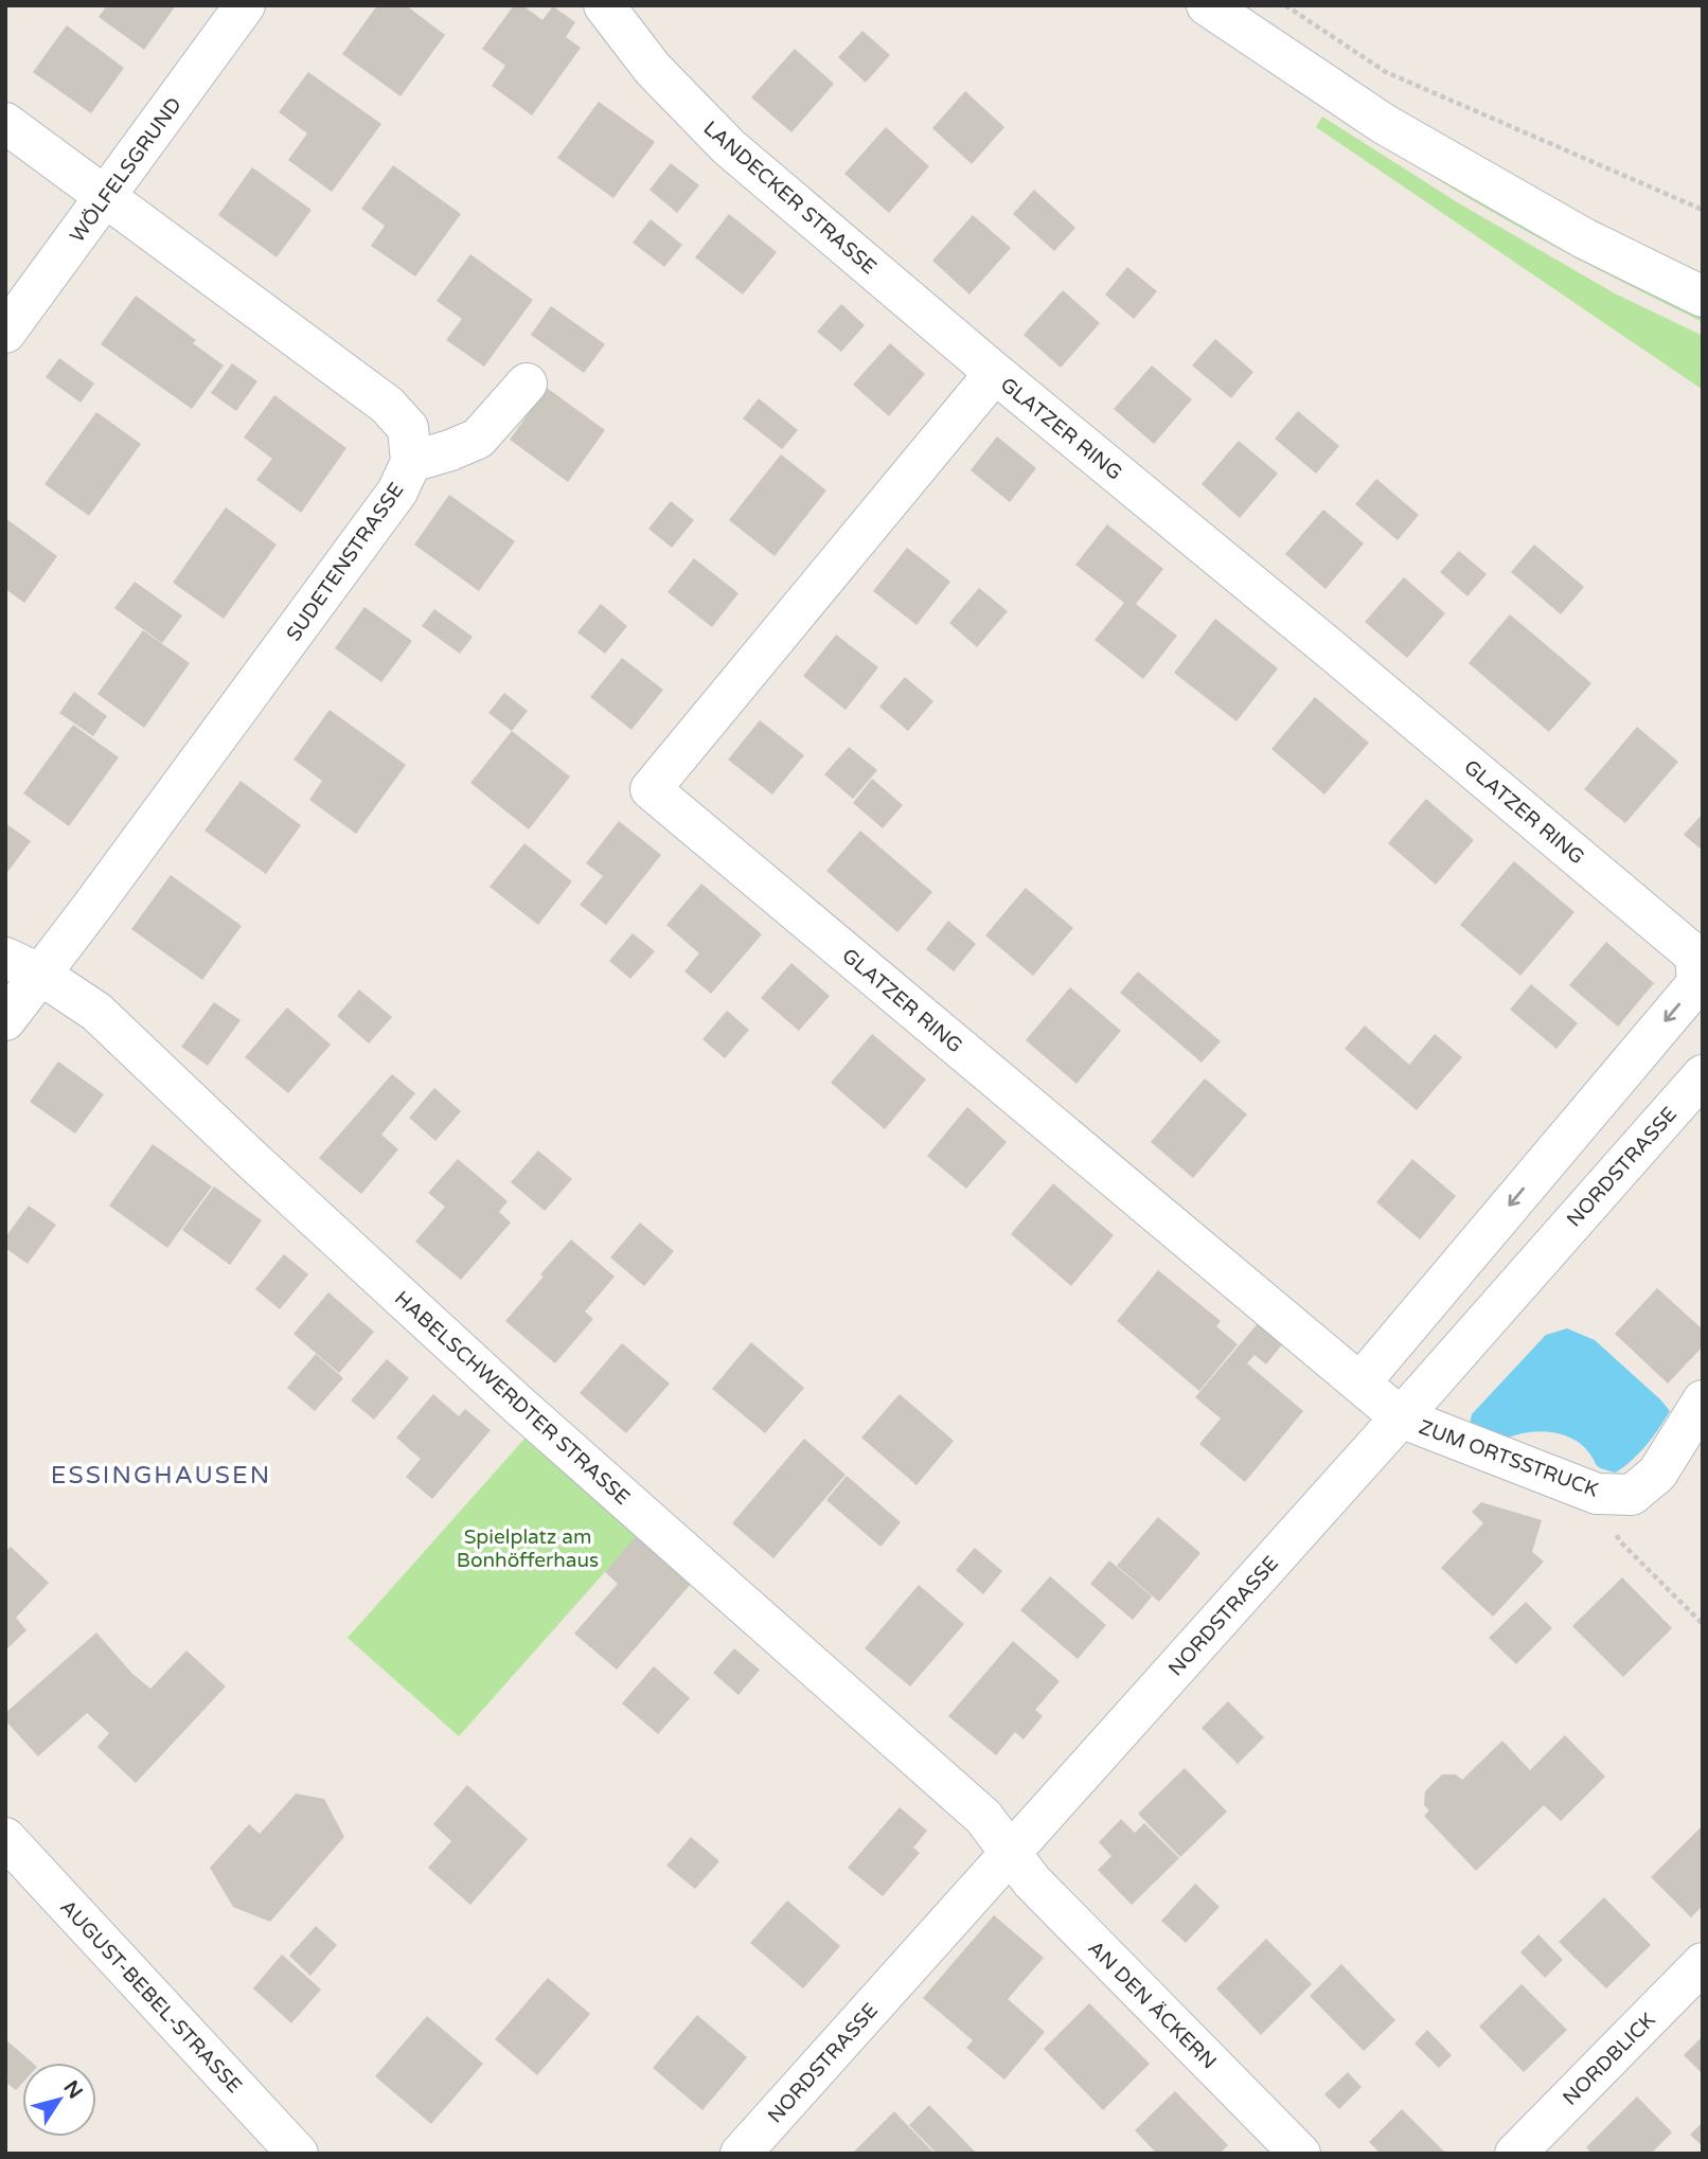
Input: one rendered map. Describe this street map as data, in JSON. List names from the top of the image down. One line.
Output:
{"streets":{"street":["WÖLFELSGRUND","LANDECKER STRASSE","GLATZER RING","SUDETENSTRASSE","NORDSTRASSE","HABELSCHWERDTER STRASSE","ZUM ORTSSTRUCK","AUGUST-BEBEL-STRASSE","AN DEN ÄCKERN","NORDBLICK"]},"crossings":[["WÖLFELSGRUND","SUDETENSTRASSE"],["LANDECKER STRASSE","GLATZER RING"],["GLATZER RING","NORDSTRASSE"],["GLATZER RING","ZUM ORTSSTRUCK"],["SUDETENSTRASSE","HABELSCHWERDTER STRASSE"],["NORDSTRASSE","HABELSCHWERDTER STRASSE"],["NORDSTRASSE","ZUM ORTSSTRUCK"],["NORDSTRASSE","AN DEN ÄCKERN"],["HABELSCHWERDTER STRASSE","AN DEN ÄCKERN"]],"districts":["ESSINGHAUSEN"],"parks":["Spielplatz am Bonhöfferhaus"],"north":"top right"}
